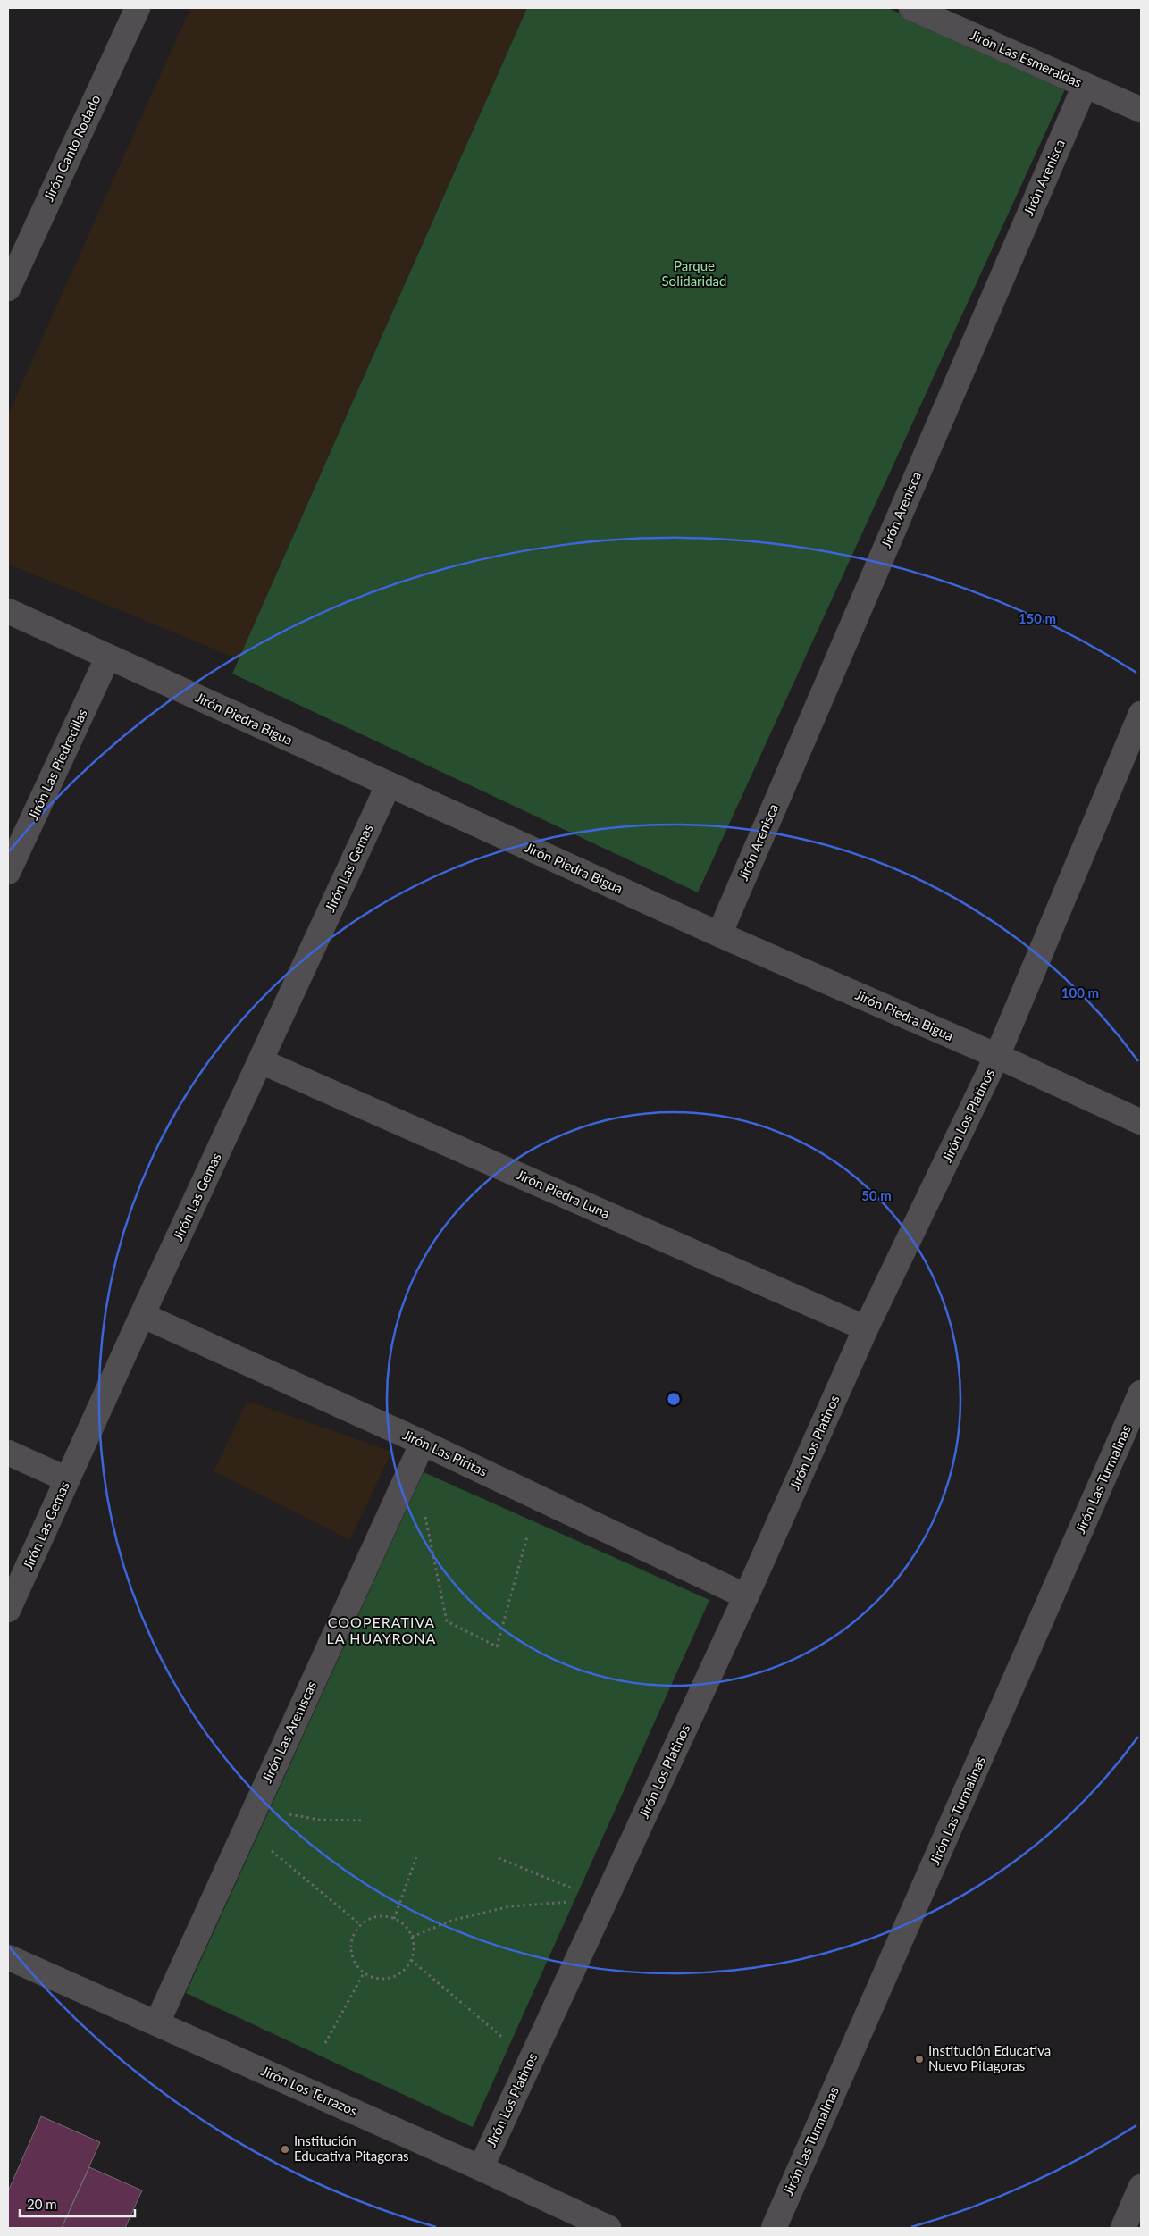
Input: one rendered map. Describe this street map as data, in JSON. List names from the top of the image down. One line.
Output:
{"streets":{"street":["Jirón Las Esmeraldas","Jirón Canto Rodado","Jirón Arenisca","Jirón Piedra Bigua","Jirón Las Piedrecillas","Jirón Las Gemas","Jirón Los Platinos","Jirón Piedra Luna","Jirón Las Piritas","Jirón Las Turmalinas","Jirón Las Areniscas","Jirón Los Terrazos"]},"crossings":[["Jirón Las Esmeraldas","Jirón Arenisca"],["Jirón Arenisca","Jirón Piedra Bigua"],["Jirón Piedra Bigua","Jirón Las Piedrecillas"],["Jirón Piedra Bigua","Jirón Las Gemas"],["Jirón Piedra Bigua","Jirón Los Platinos"],["Jirón Las Gemas","Jirón Piedra Luna"],["Jirón Las Gemas","Jirón Las Piritas"],["Jirón Los Platinos","Jirón Piedra Luna"],["Jirón Los Platinos","Jirón Las Piritas"],["Jirón Los Platinos","Jirón Los Terrazos"],["Jirón Las Piritas","Jirón Las Areniscas"],["Jirón Las Areniscas","Jirón Los Terrazos"]],"districts":["COOPERATIVA LA HUAYRONA"],"parks":["Parque Solidaridad"],"places":["Institución Educativa Nuevo Pitagoras","Institución Educativa Pitagoras"],"scale_bar":"20 m","rings":["150 m","100 m","50 m"]}
